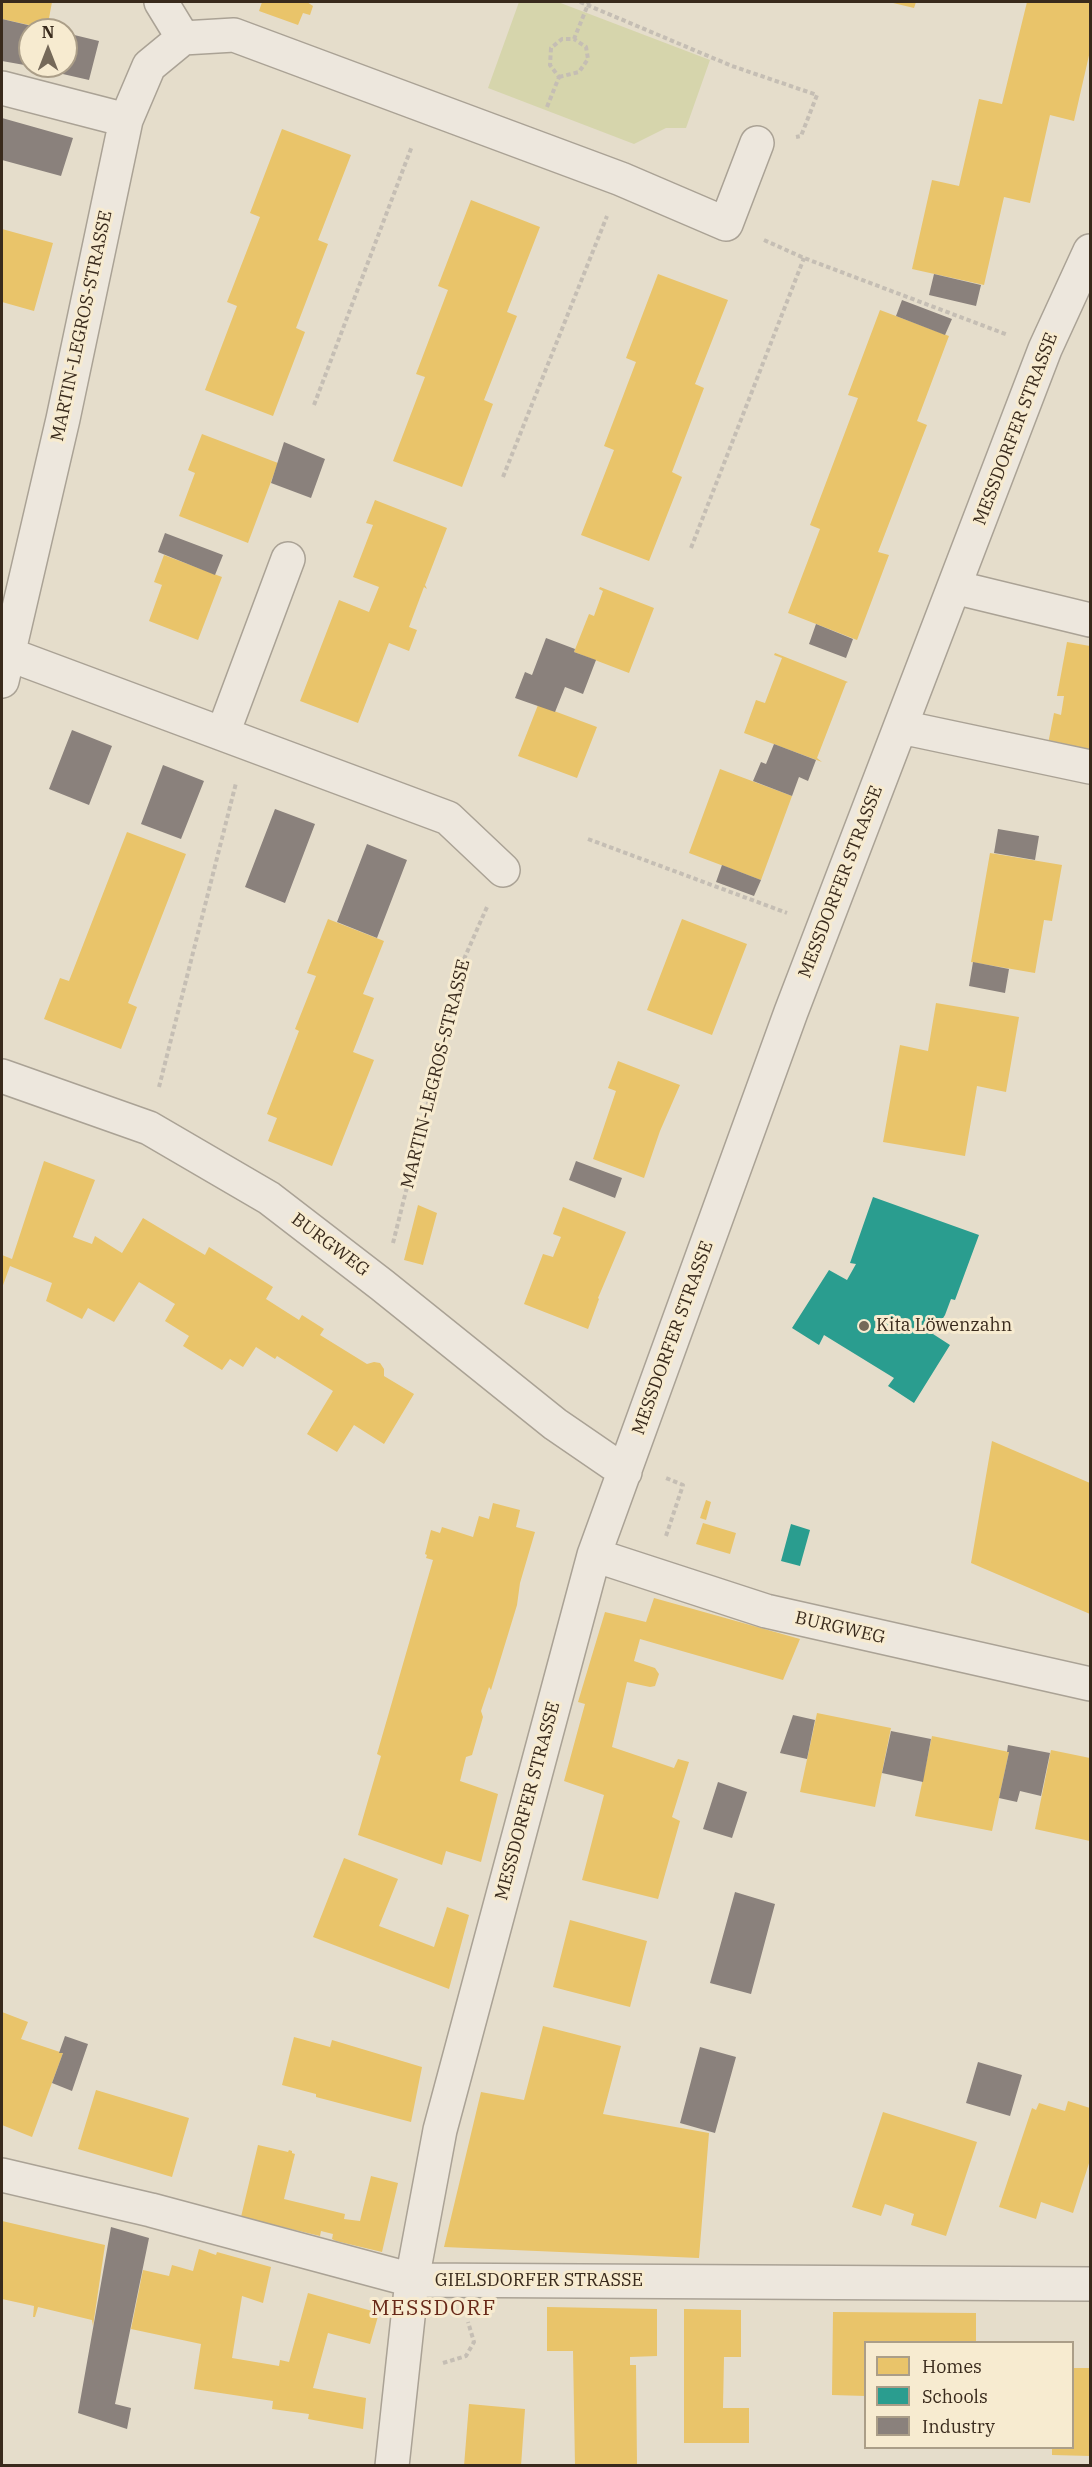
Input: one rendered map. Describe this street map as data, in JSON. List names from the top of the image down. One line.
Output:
{"streets":{"street":["MARTIN-LEGROS-STRASSE","MESSDORFER STRASSE","BURGWEG","GIELSDORFER STRASSE"]},"crossings":[["MARTIN-LEGROS-STRASSE","BURGWEG"],["MESSDORFER STRASSE","BURGWEG"],["MESSDORFER STRASSE","GIELSDORFER STRASSE"]],"districts":["MESSDORF"],"places":["Kita Löwenzahn"],"legend":["Homes","Schools","Industry"],"north":"top"}
